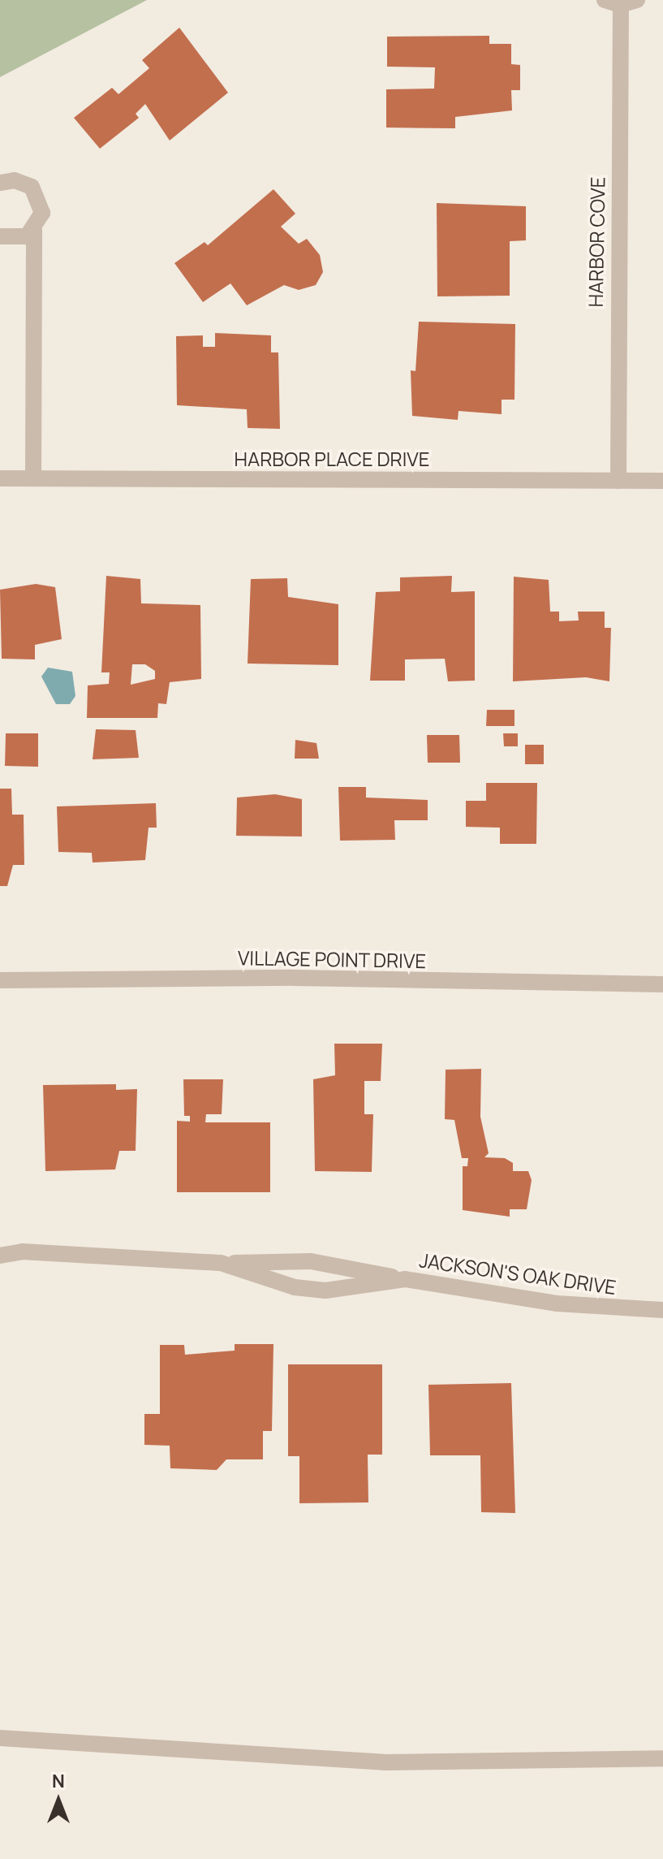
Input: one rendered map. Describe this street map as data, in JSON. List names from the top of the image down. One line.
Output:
{"streets":{"street":["HARBOR COVE","HARBOR PLACE DRIVE","VILLAGE POINT DRIVE","JACKSON'S OAK DRIVE"]},"crossings":[["HARBOR COVE","HARBOR PLACE DRIVE"]],"north":"top"}
